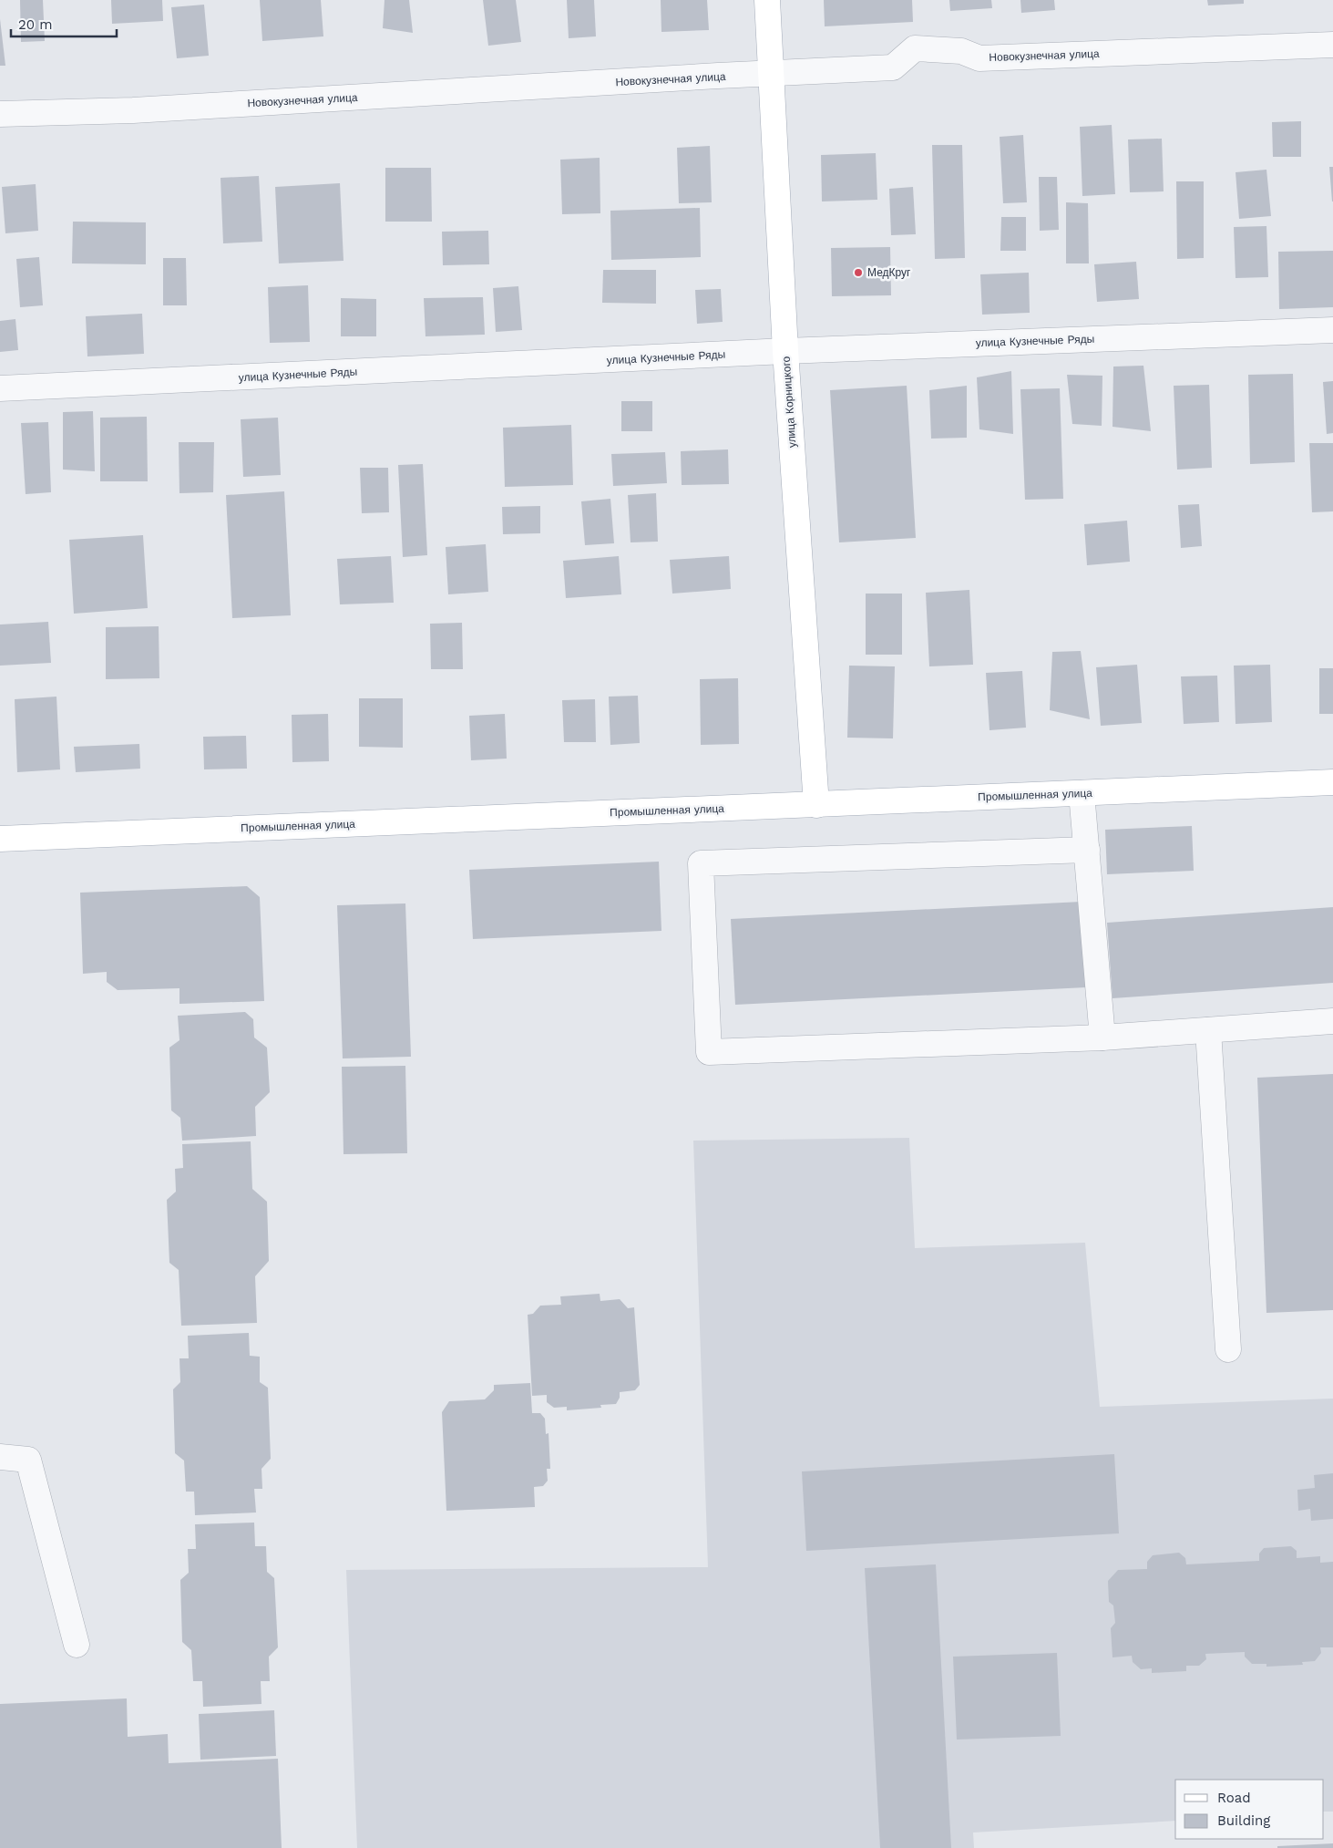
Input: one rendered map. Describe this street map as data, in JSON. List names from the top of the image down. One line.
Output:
{"streets":{"main road":["улица Корницкого","Промышленная улица"],"street":["Новокузнечная улица","улица Кузнечные Ряды"]},"crossings":[["Новокузнечная улица","улица Корницкого"],["улица Кузнечные Ряды","улица Корницкого"],["улица Корницкого","Промышленная улица"]],"places":["МедКруг"],"legend":["Road","Building"],"scale_bar":"20 m"}
